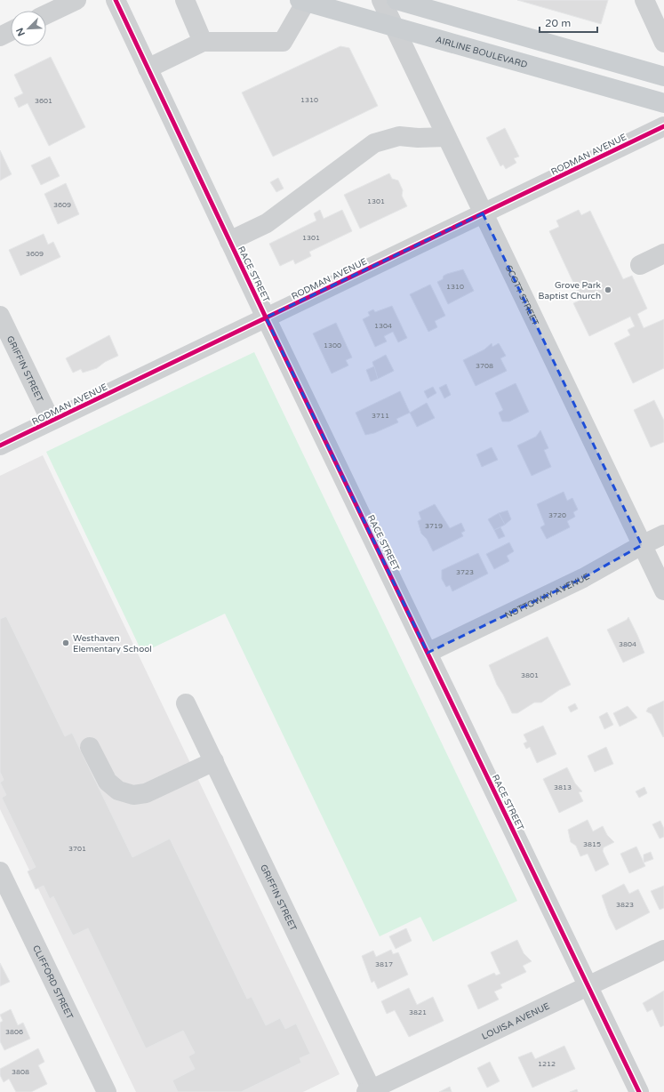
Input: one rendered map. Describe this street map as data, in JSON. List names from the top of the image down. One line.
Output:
{"streets":{"main road":["AIRLINE BOULEVARD"],"street":["RODMAN AVENUE","RACE STREET","SCOTT STREET","GRIFFIN STREET","NOTTOWAY AVENUE","CLIFFORD STREET","LOUISA AVENUE"]},"crossings":[["AIRLINE BOULEVARD","SCOTT STREET"],["RODMAN AVENUE","RACE STREET"],["RODMAN AVENUE","SCOTT STREET"],["RODMAN AVENUE","GRIFFIN STREET"],["RACE STREET","NOTTOWAY AVENUE"],["RACE STREET","LOUISA AVENUE"],["SCOTT STREET","NOTTOWAY AVENUE"],["GRIFFIN STREET","LOUISA AVENUE"]],"places":["Grove Park Baptist Church","Westhaven Elementary School"],"house_numbers":["1310","3601","1301","3609","1301","3609","1310","1304","1300","3708","3711","3720","3719","3723","3804","3801","3813","3815","3701","3823","3817","3821","3806","1212","3808"],"scale_bar":"20 m","north":"bottom left"}
